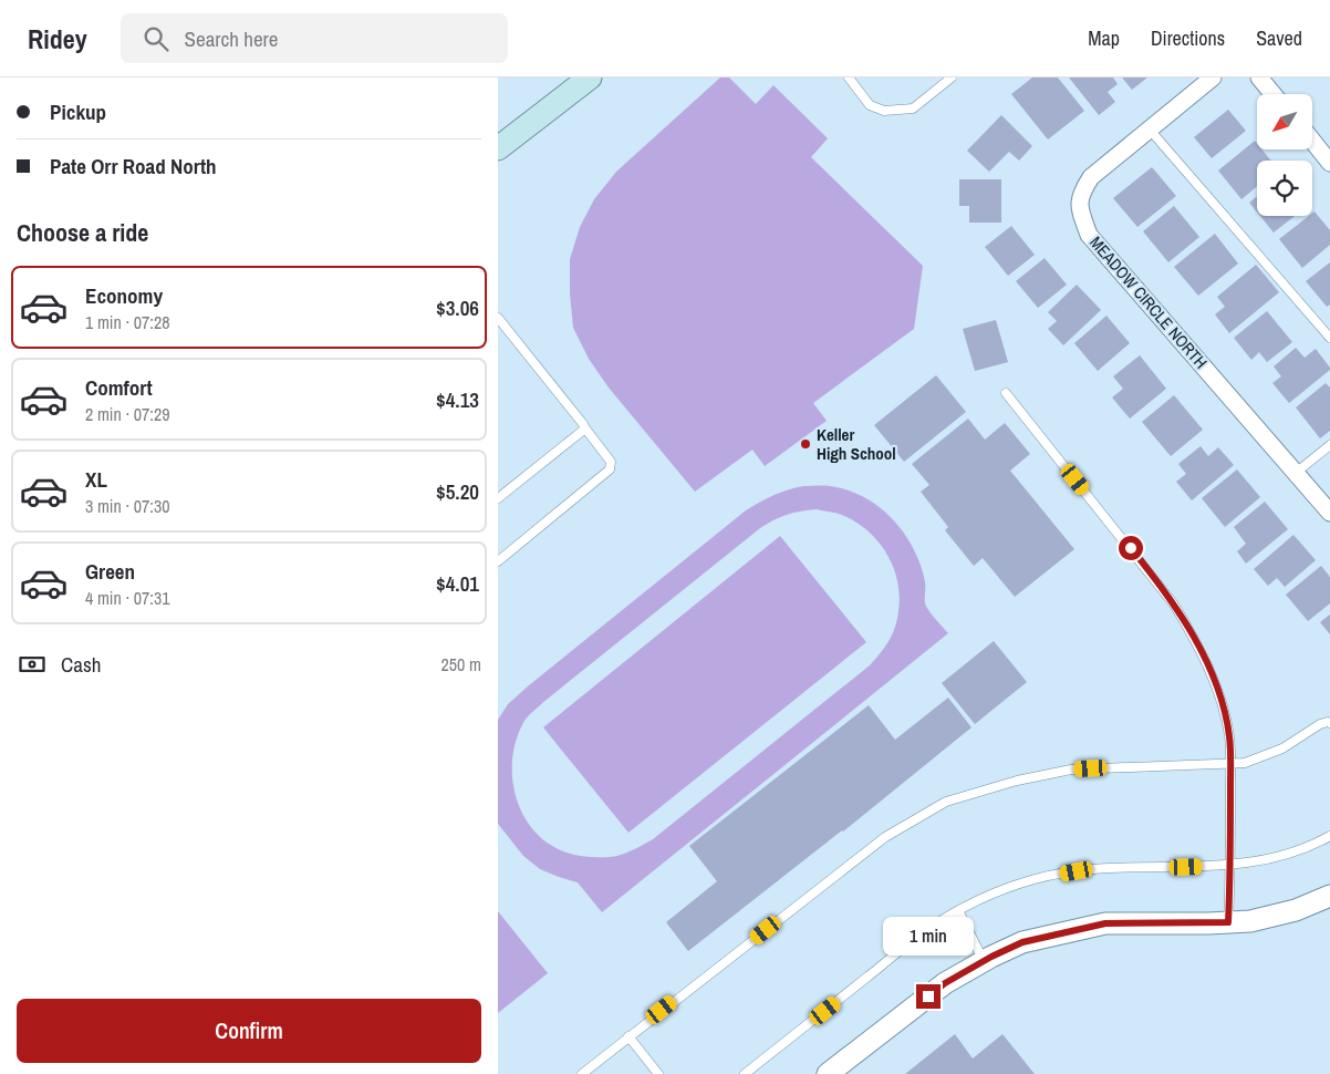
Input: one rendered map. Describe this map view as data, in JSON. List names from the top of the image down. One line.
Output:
{"streets":{"street":["MEADOW CIRCLE NORTH"]},"places":["Keller High School"],"north":"bottom left","page":{"header":"Ridey","search":"Search here","nav":["Map","Directions","Saved"],"banner":["Pickup","Pate Orr Road North"],"heading":"Choose a ride","list":[{"name":"Economy","note":"1 min · 07:28","value":"$3.06"},{"name":"Comfort","note":"2 min · 07:29","value":"$4.13"},{"name":"XL","note":"3 min · 07:30","value":"$5.20"},{"name":"Green","note":"4 min · 07:31","value":"$4.01"}],"pay":["Cash","250 m"],"bubble":"1 min","buttons":"Confirm"}}
